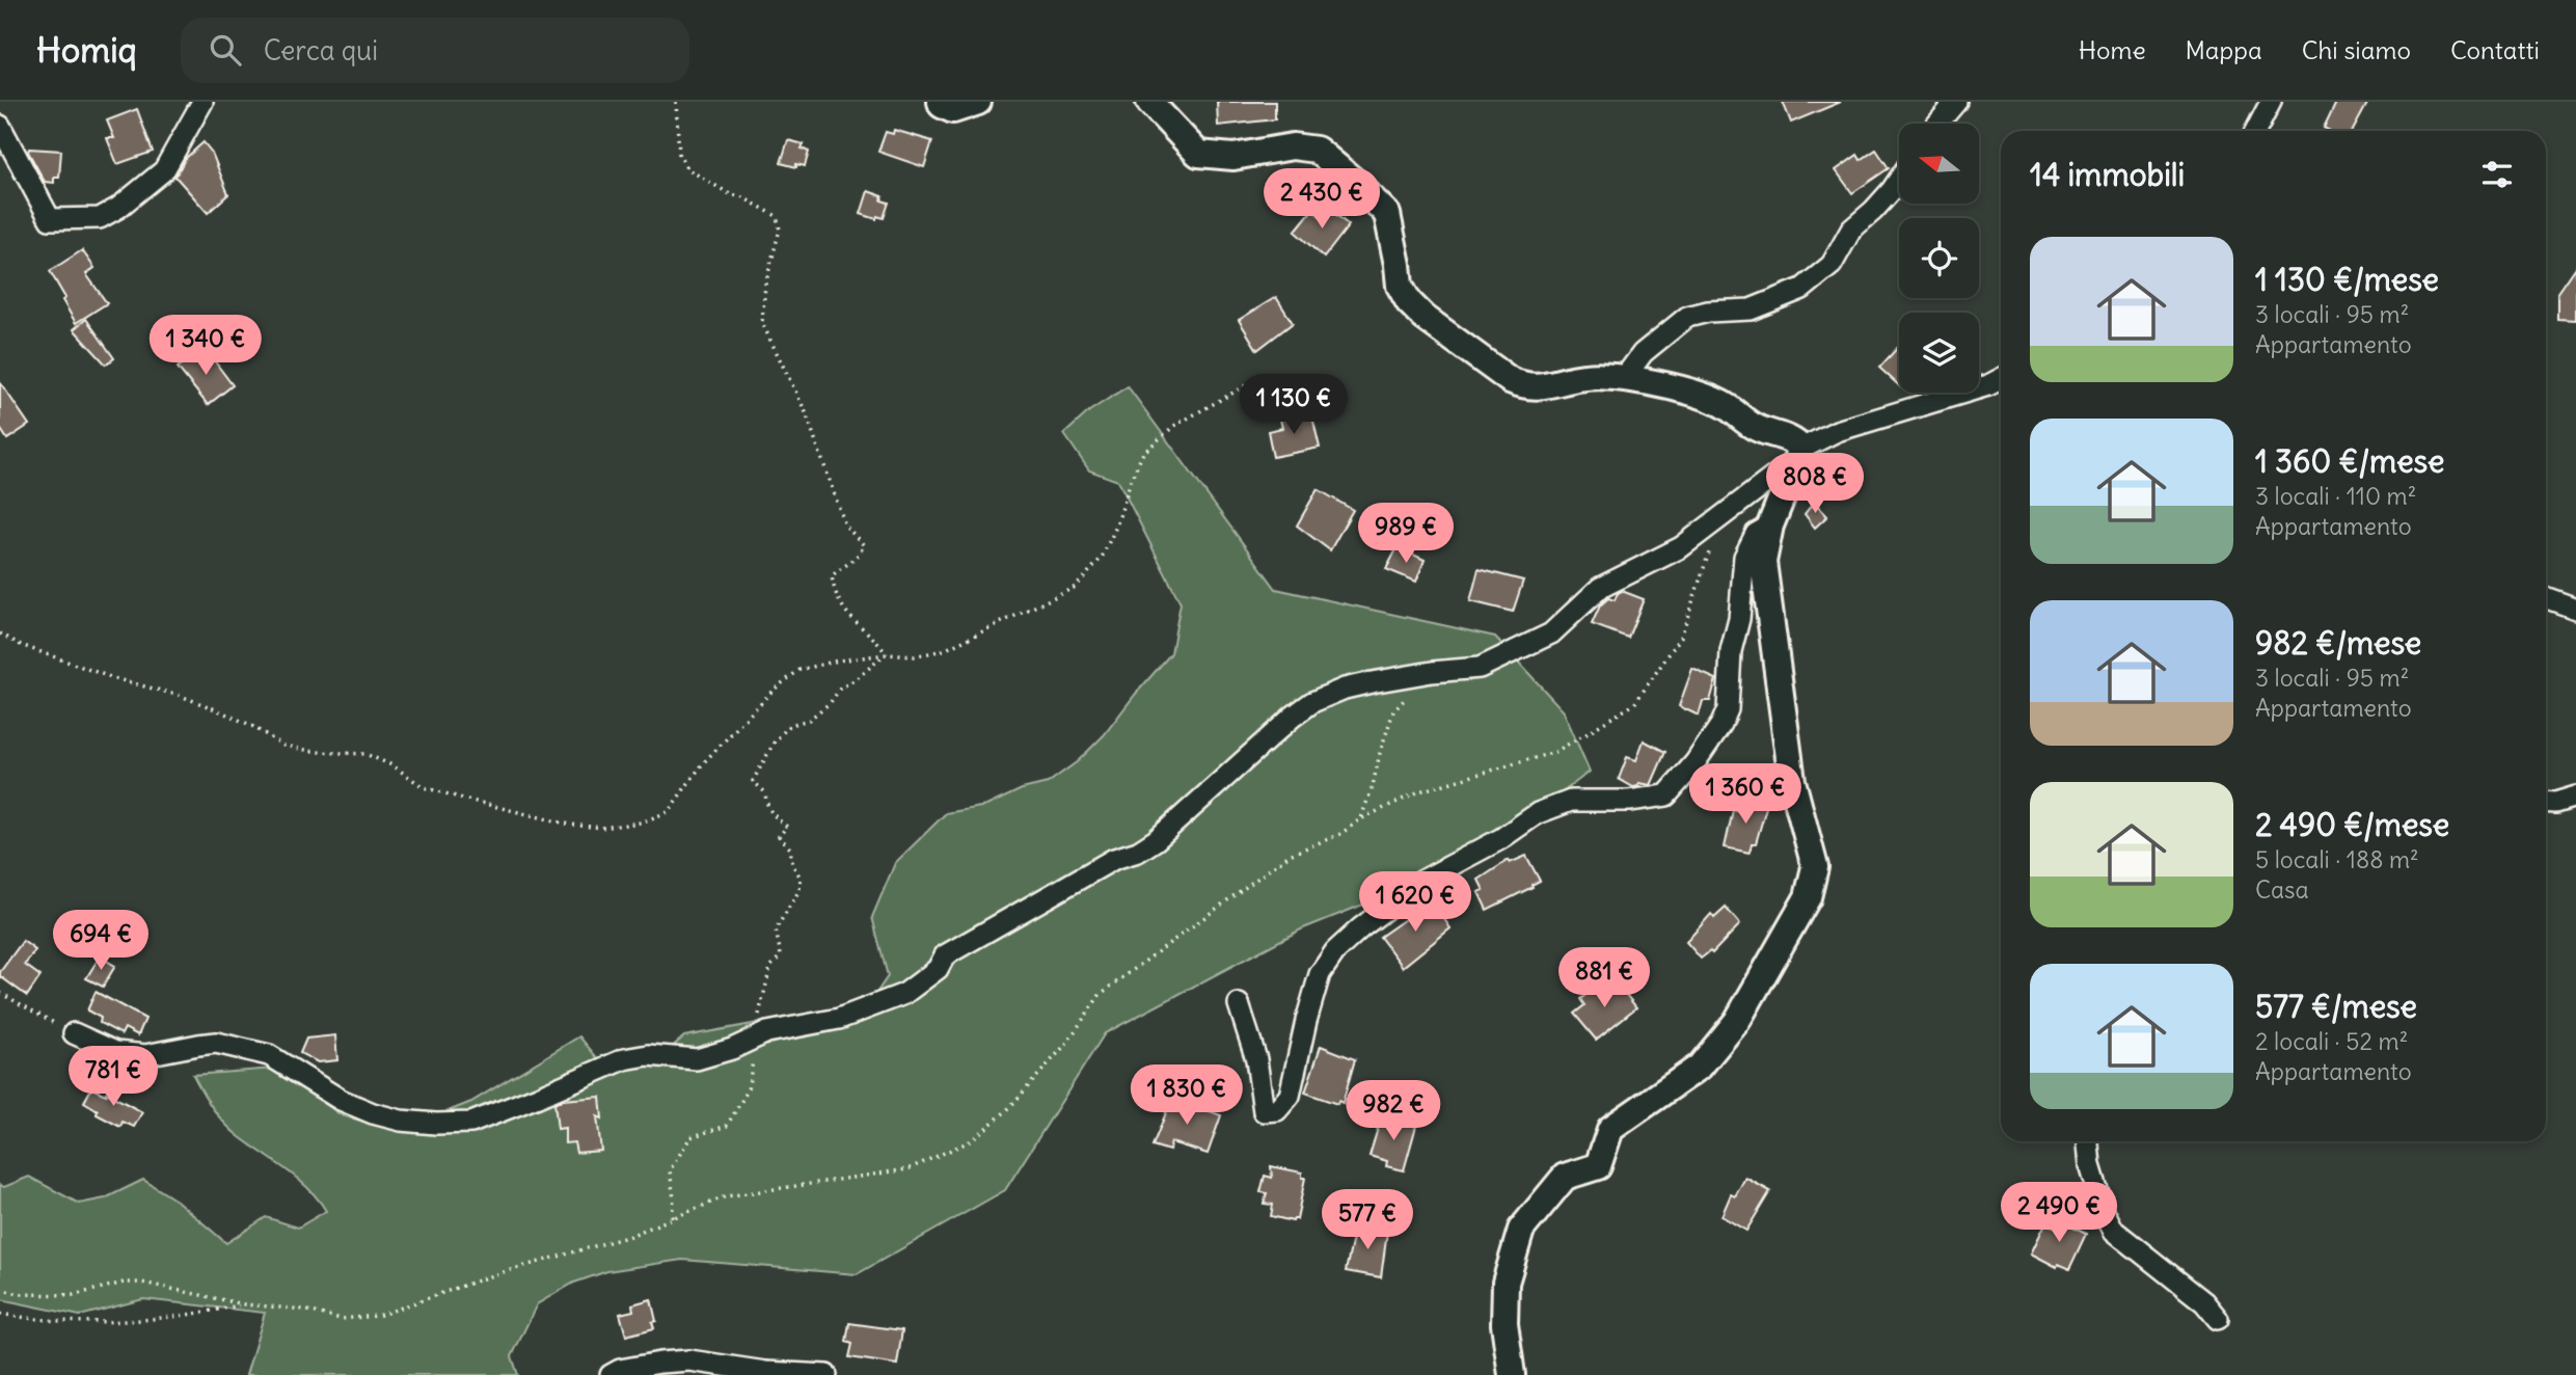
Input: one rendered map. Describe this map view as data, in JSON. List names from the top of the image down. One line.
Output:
{"north":"left","page":{"header":"Homiq","search":"Cerca qui","nav":["Home","Mappa","Chi siamo","Contatti"],"heading":"14 immobili","price":["2 430 €","1 340 €","1 130 €","808 €","989 €","1 360 €","1 620 €","694 €","881 €","781 €","1 830 €","982 €","2 490 €","577 €"],"list":[{"name":"1 130 €/mese","note":"3 locali · 95 m² · Appartamento"},{"name":"1 360 €/mese","note":"3 locali · 110 m² · Appartamento"},{"name":"982 €/mese","note":"3 locali · 95 m² · Appartamento"},{"name":"2 490 €/mese","note":"5 locali · 188 m² · Casa"},{"name":"577 €/mese","note":"2 locali · 52 m² · Appartamento"}]}}
